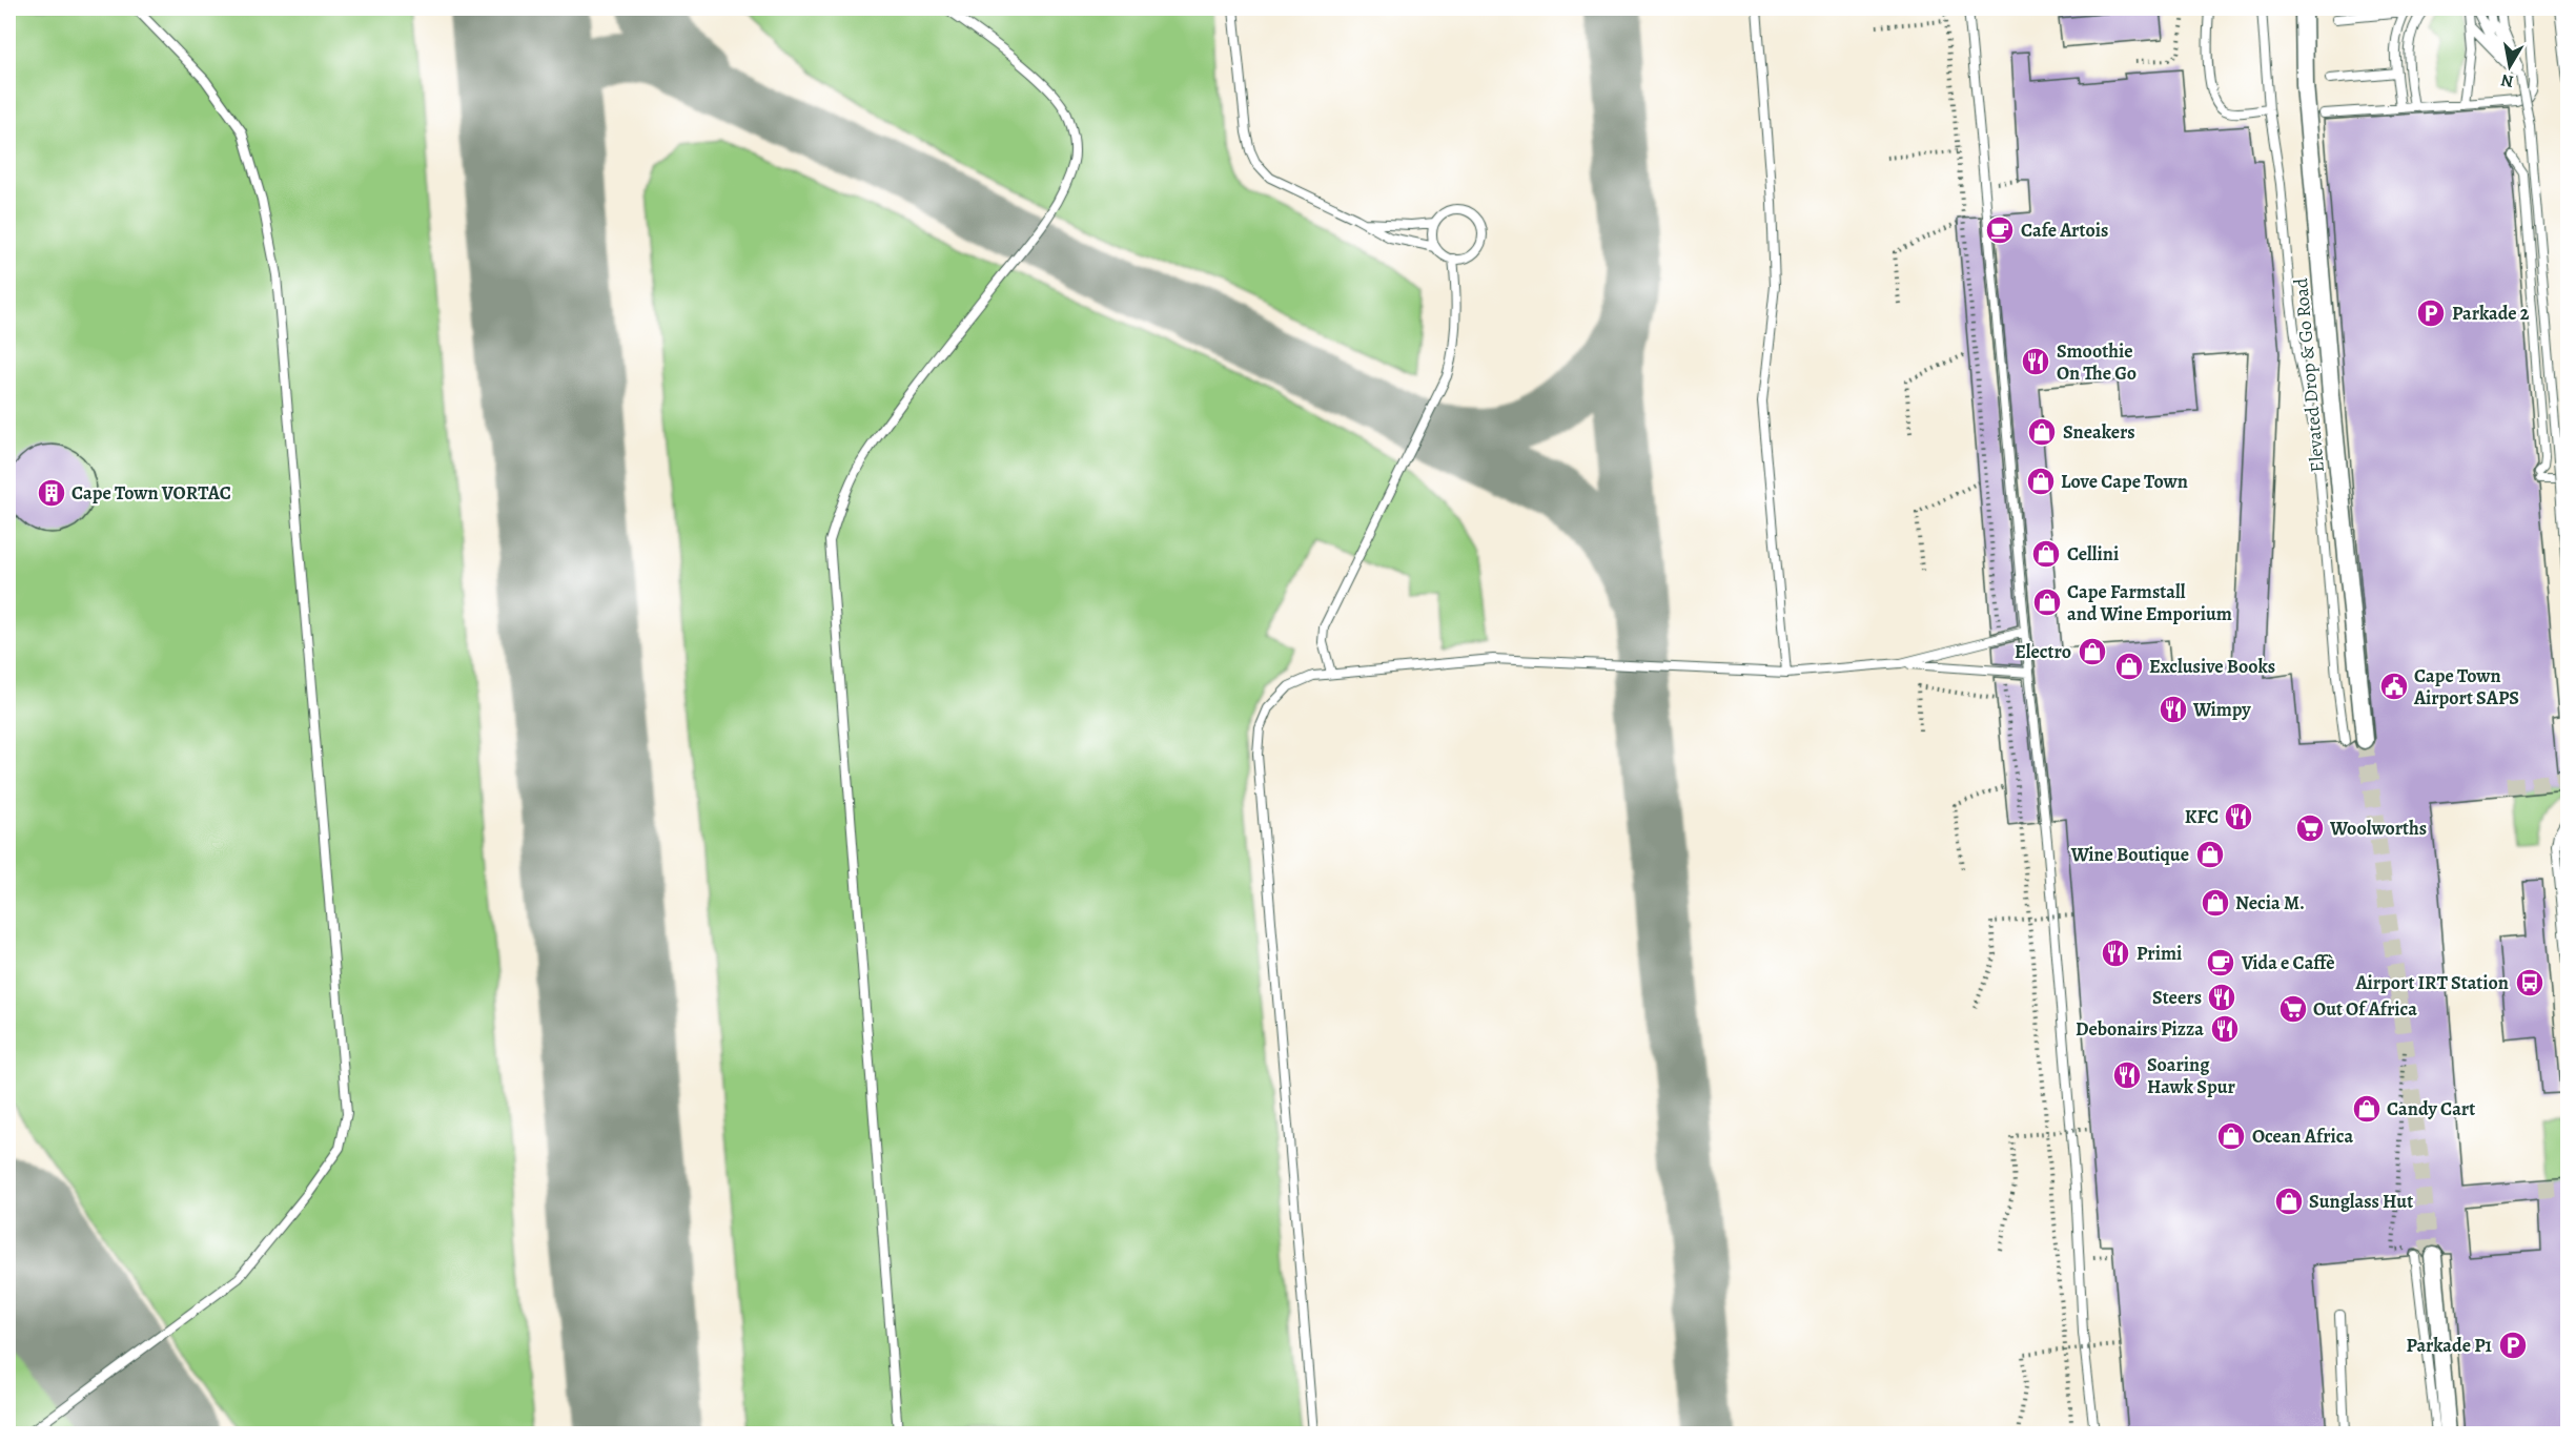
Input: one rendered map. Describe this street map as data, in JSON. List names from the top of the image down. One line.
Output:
{"streets":{"street":["Elevated Drop & Go Road"]},"places":{"cafe":["Cafe Artois","Vida e Caffè"],"parking":["Parkade 2","Parkade P1"],"restaurant":["Smoothie On The Go","Wimpy","KFC","Primi","Steers","Debonairs Pizza","Soaring Hawk Spur"],"shop":["Sneakers","Love Cape Town","Cellini","Cape Farmstall and Wine Emporium","Electro","Exclusive Books","Wine Boutique","Necia M.","Candy Cart","Ocean Africa","Sunglass Hut"],"building":["Cape Town VORTAC"],"public building":["Cape Town Airport SAPS"],"supermarket":["Woolworths","Out Of Africa"],"bus stop":["Airport IRT Station"]},"north":"bottom"}
